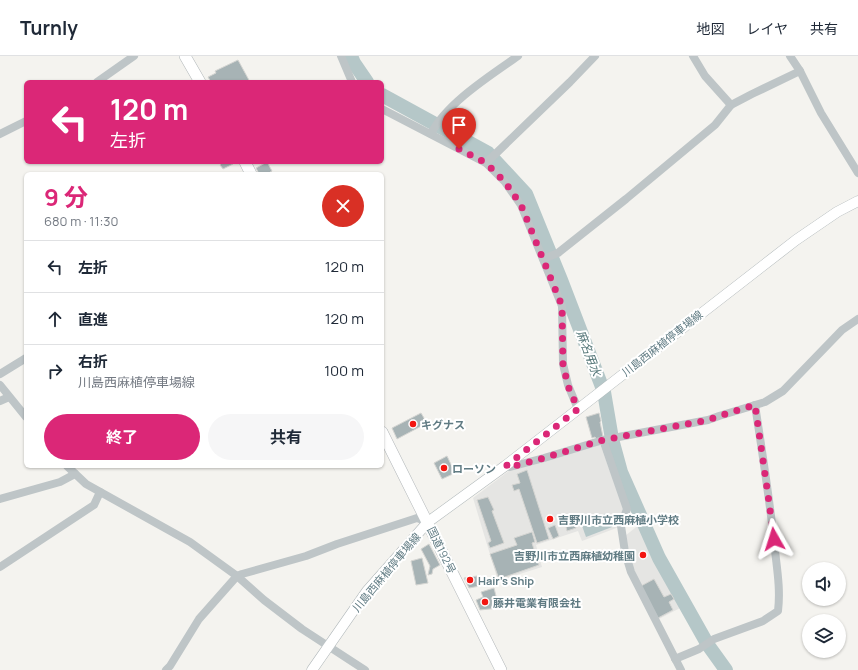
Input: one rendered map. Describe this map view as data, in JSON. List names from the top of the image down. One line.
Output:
{"streets":{"highway":["国道192号"],"main road":["川島西麻植停車場線"]},"crossings":[["川島西麻植停車場線","国道192号"]],"water":["麻名用水"],"places":["キグナス","ローソン","吉野川市立西麻植小学校","吉野川市立西麻植幼稚園","Hair's Ship","藤井電業有限会社"],"page":{"header":"Turnly","nav":["地図","レイヤ","共有"],"turn":["120 m","左折"],"heading":["9 分","680 m · 11:30"],"list":[{"name":"左折","value":"120 m"},{"name":"直進","value":"120 m"},{"name":"右折","note":"川島西麻植停車場線","value":"100 m"}],"buttons":["終了","共有"]}}
